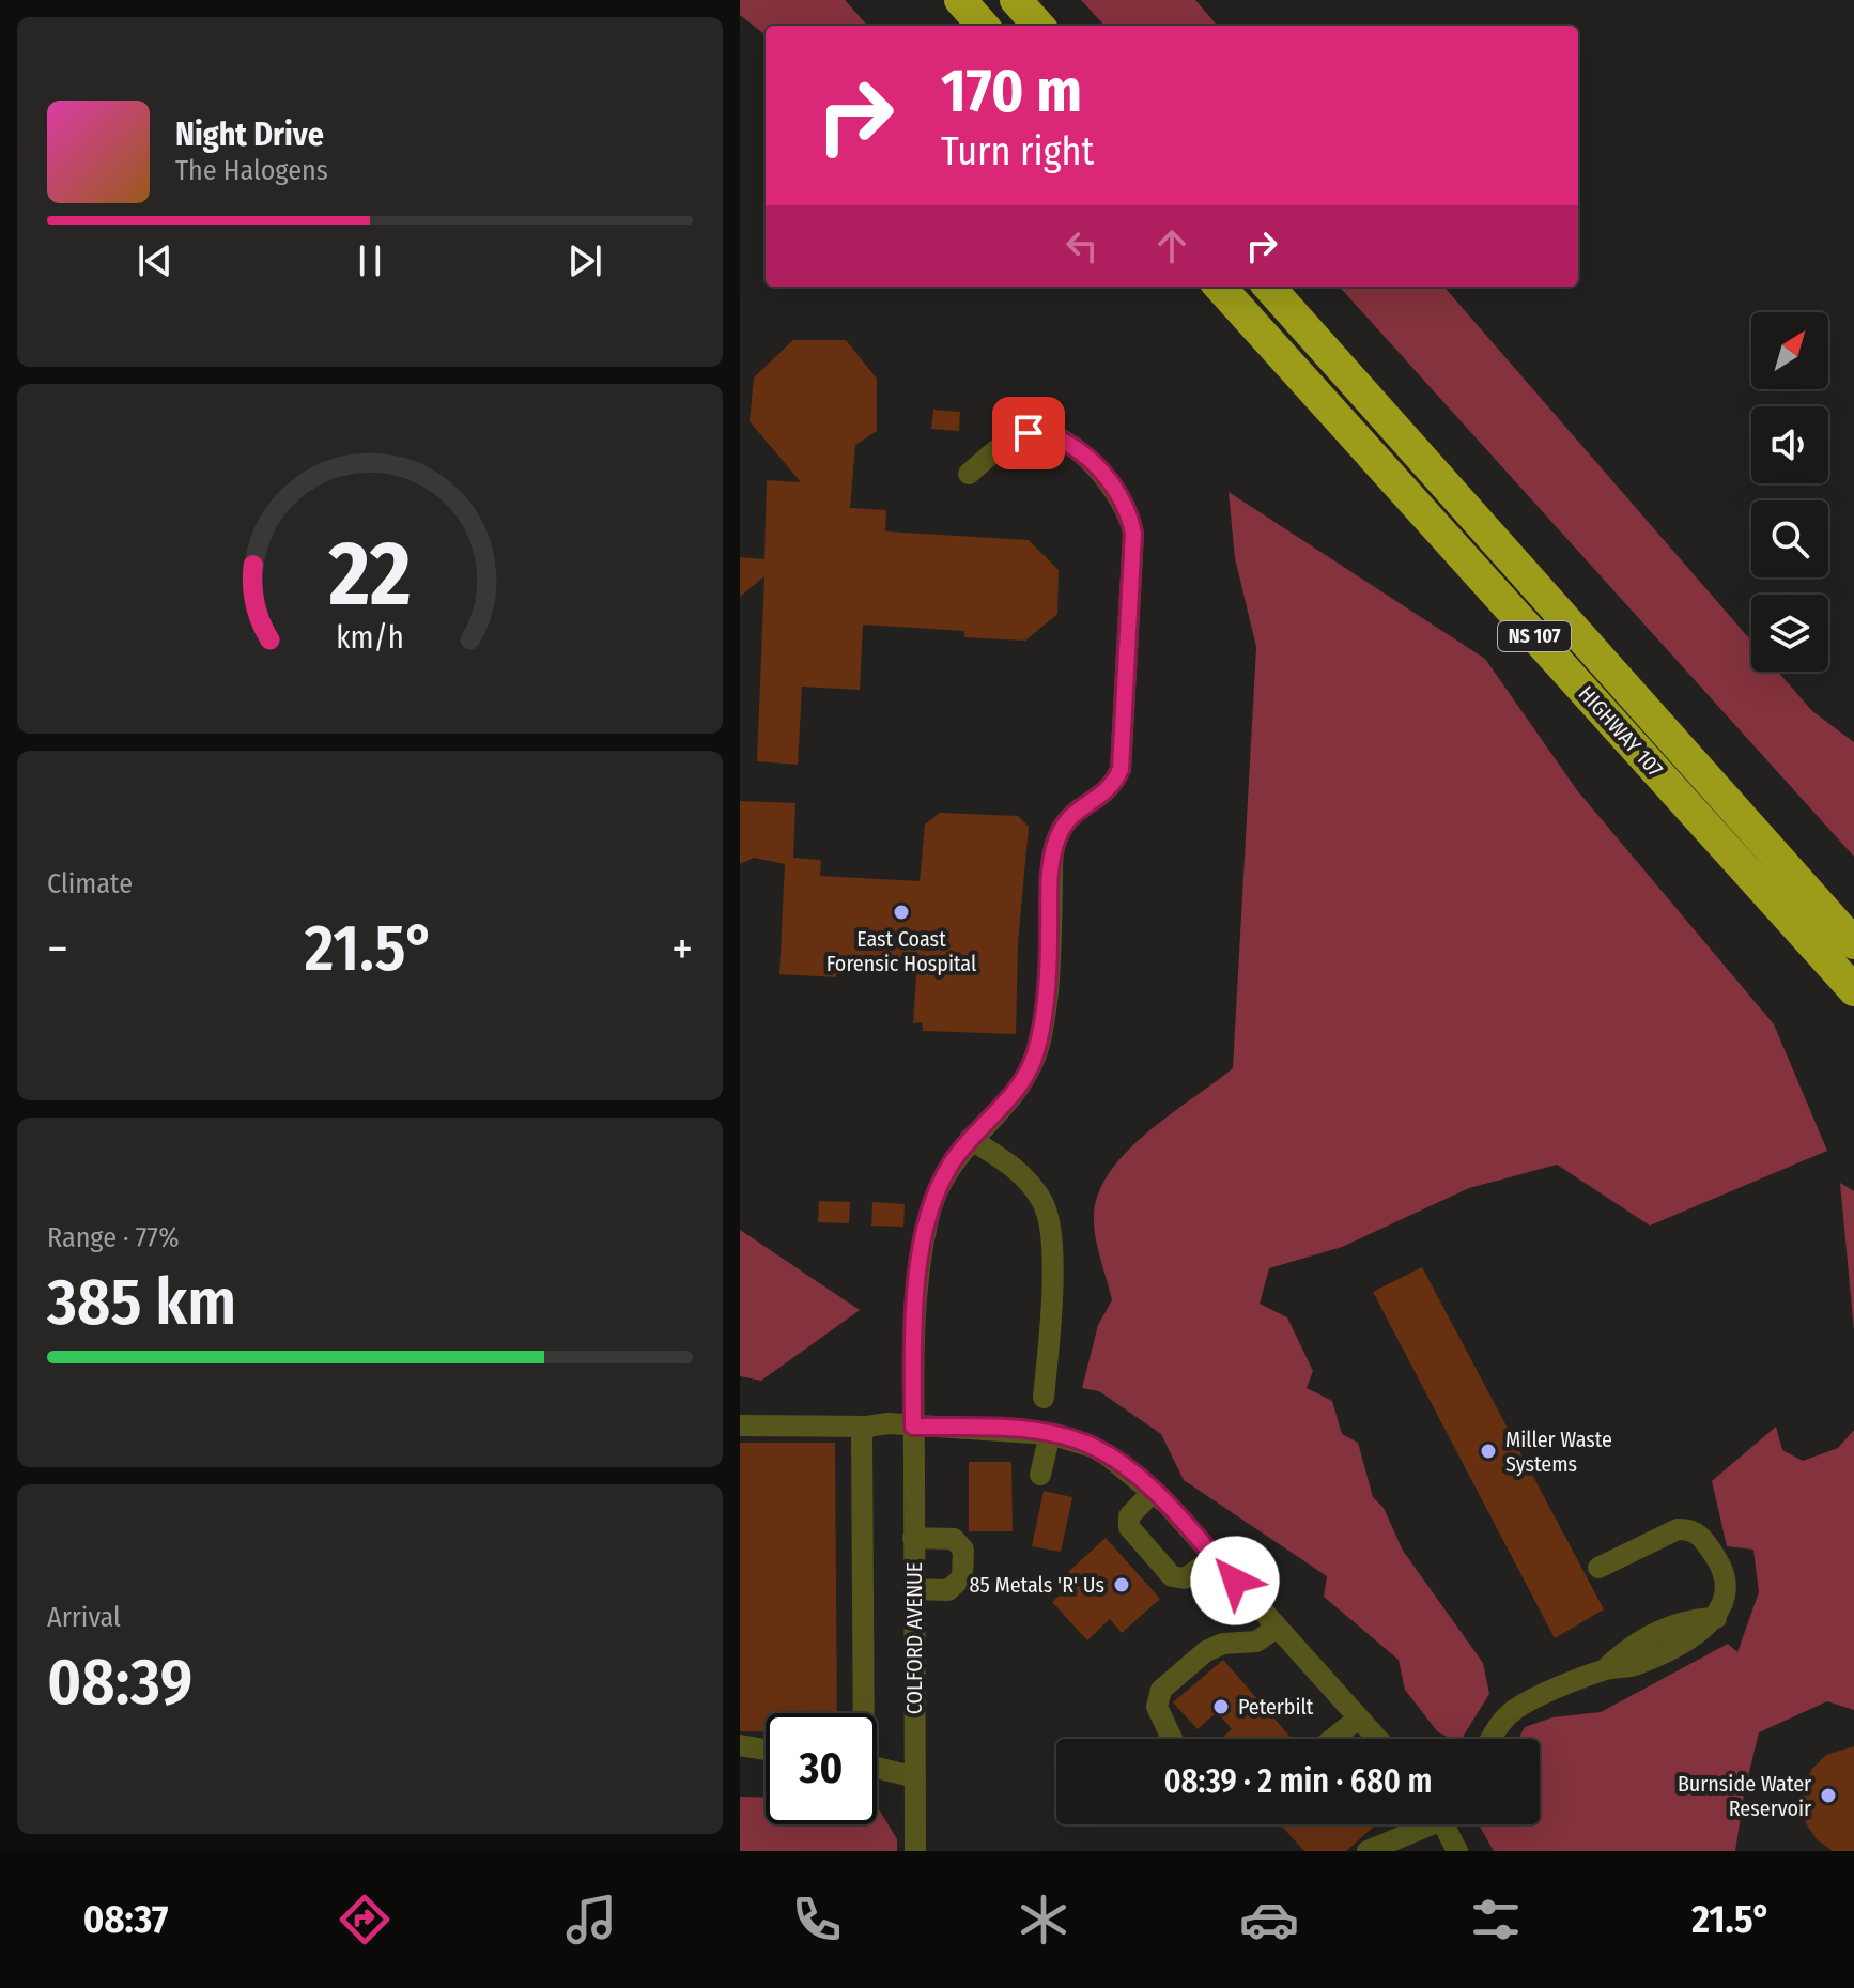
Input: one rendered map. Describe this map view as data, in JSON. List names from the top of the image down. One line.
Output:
{"streets":{"highway":["NS 107","HIGHWAY 107"],"street":["COLFORD AVENUE"]},"places":["East Coast Forensic Hospital","Miller Waste Systems","85 Metals 'R' Us","Peterbilt","Burnside Water Reservoir"],"north":"top right","page":{"turn":["170 m","Turn right"],"song":["Night Drive","The Halogens"],"tile":["Climate",["Range · 77%","385 km"],["Arrival","08:39"]],"heat":["−","21.5°","+"],"limit":"30","trip":"08:39 · 2 min · 680 m","tabs":["08:37","21.5°"],"gauge":["22","km/h"]}}
